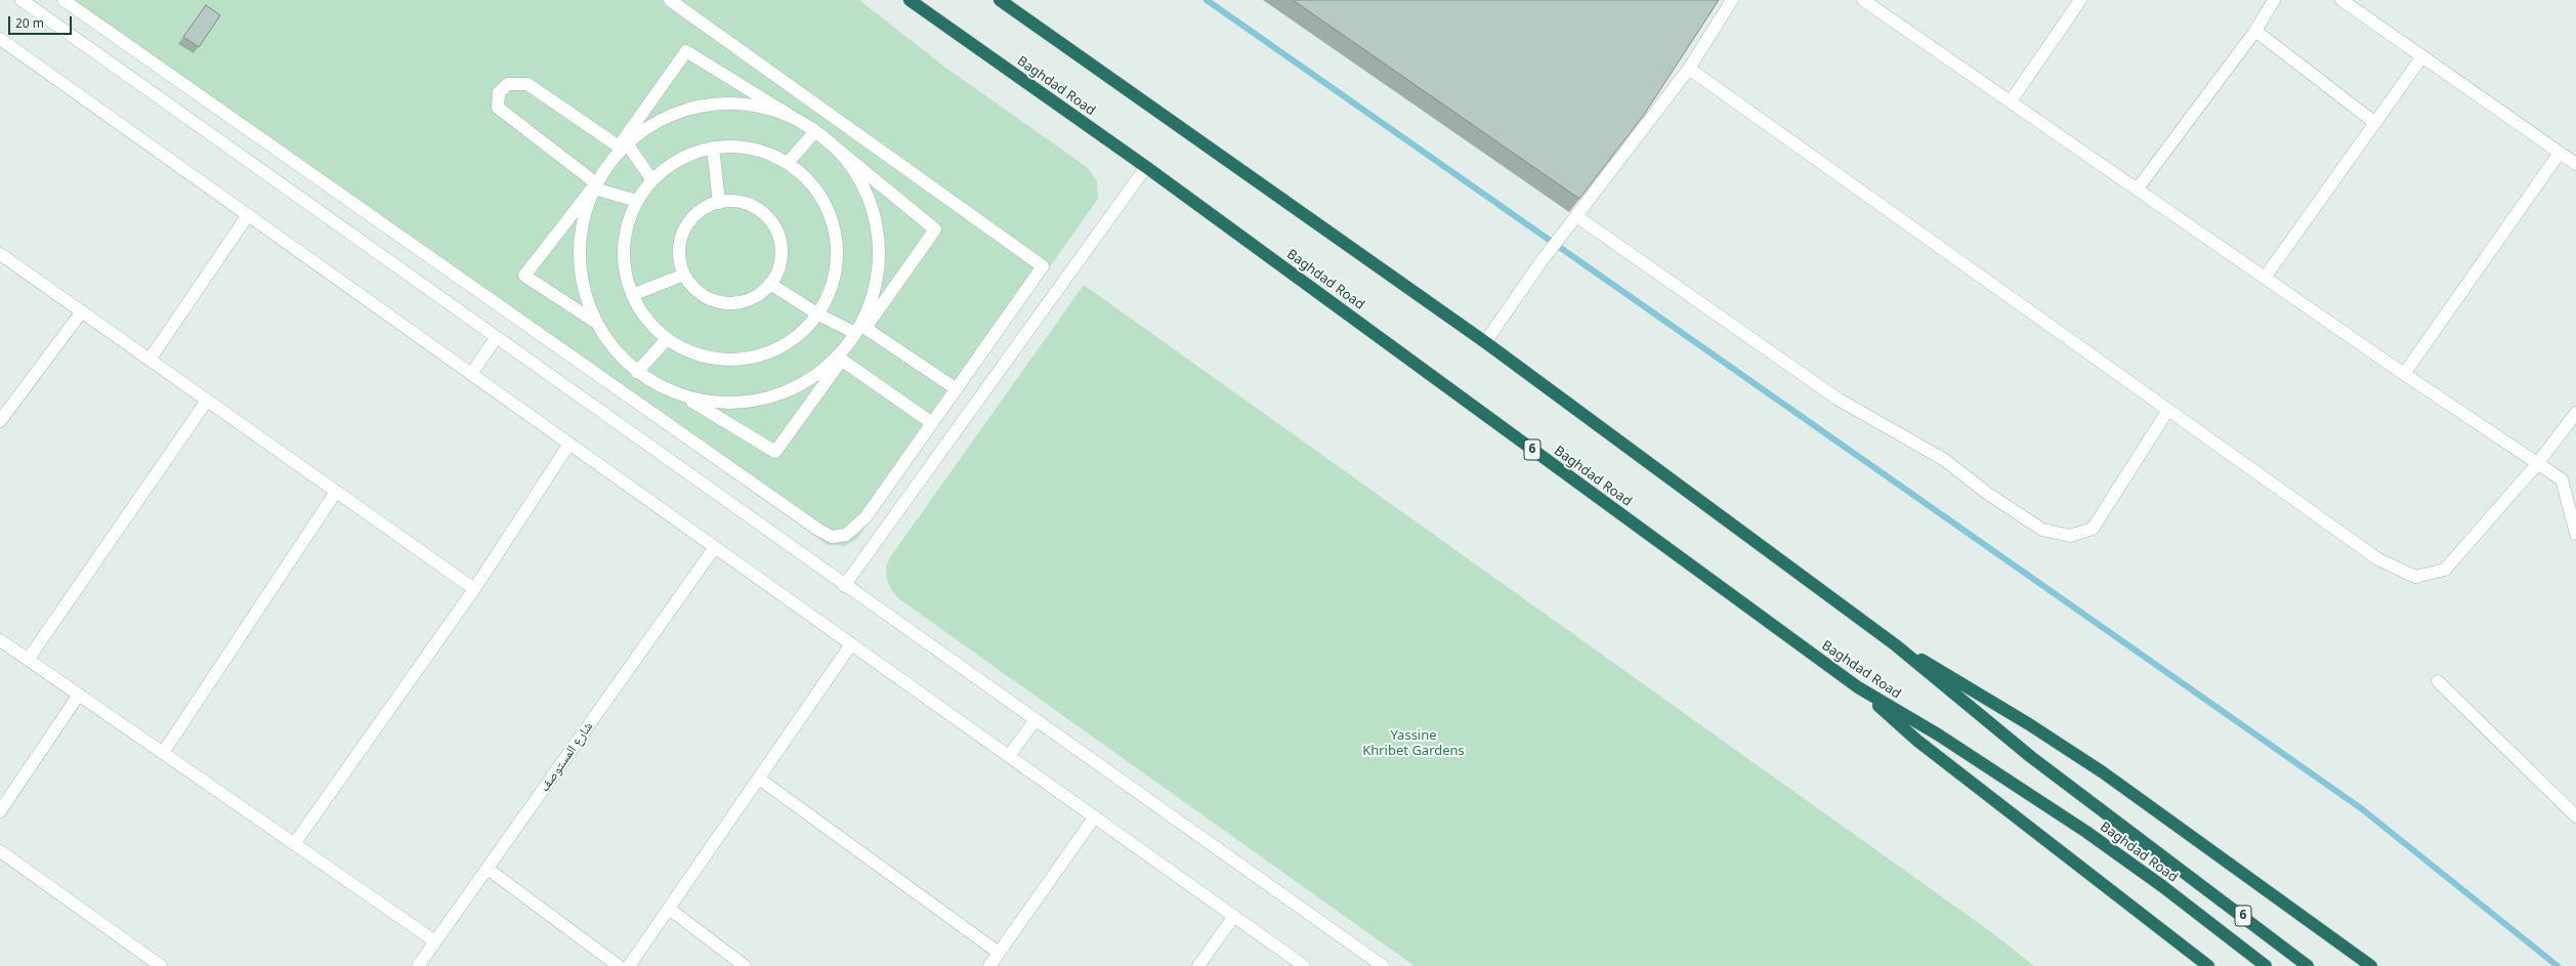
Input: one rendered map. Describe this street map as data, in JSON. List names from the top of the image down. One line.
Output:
{"streets":{"highway":["Baghdad Road","6"],"street":["شارع المستوصف"]},"parks":["Yassine Khribet Gardens"],"scale_bar":"20 m"}
